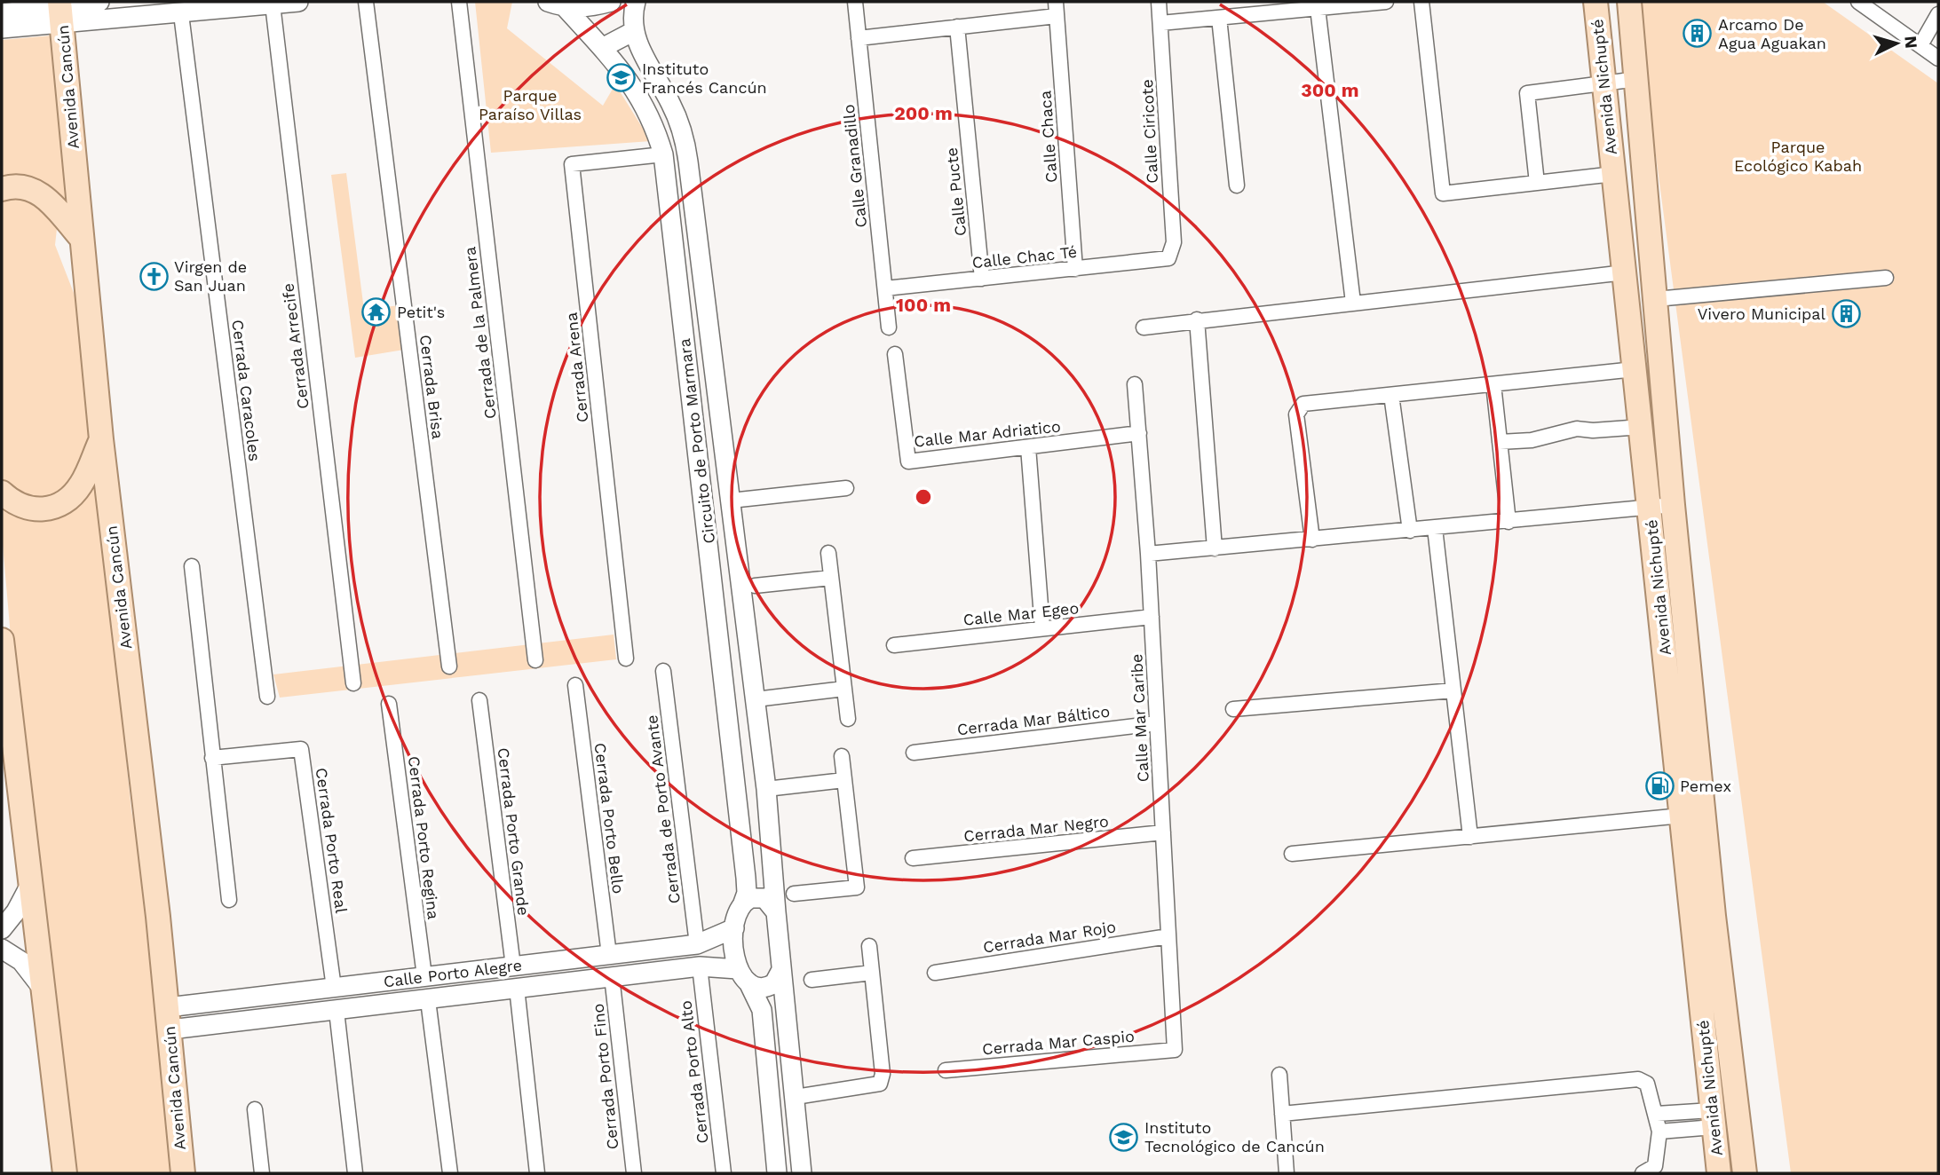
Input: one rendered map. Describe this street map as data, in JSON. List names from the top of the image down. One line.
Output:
{"streets":{"main road":["Avenida Cancún","Avenida Nichupté"],"street":["Calle Ciricote","Calle Chaca","Calle Granadillo","Calle Pucte","Calle Chac Té","Cerrada de la Palmera","Cerrada Arrecife","Cerrada Arena","Cerrada Brisa","Cerrada Caracoles","Calle Mar Adriatico","Circuito de Porto Marmara","Calle Mar Egeo","Calle Mar Caribe","Cerrada Mar Báltico","Cerrada de Porto Avante","Cerrada Porto Bello","Cerrada Mar Negro","Cerrada Porto Grande","Cerrada Porto Regina","Cerrada Porto Real","Cerrada Mar Rojo","Calle Porto Alegre","Cerrada Mar Caspio","Cerrada Porto Alto","Cerrada Porto Fino"]},"crossings":[["Avenida Cancún","Calle Porto Alegre"],["Calle Ciricote","Calle Chac Té"],["Calle Chaca","Calle Chac Té"],["Calle Granadillo","Calle Chac Té"],["Calle Pucte","Calle Chac Té"],["Cerrada Arena","Circuito de Porto Marmara"],["Calle Mar Adriatico","Calle Mar Caribe"],["Circuito de Porto Marmara","Calle Porto Alegre"],["Calle Mar Egeo","Calle Mar Caribe"],["Calle Mar Caribe","Cerrada Mar Báltico"],["Calle Mar Caribe","Cerrada Mar Negro"],["Calle Mar Caribe","Cerrada Mar Rojo"],["Calle Mar Caribe","Cerrada Mar Caspio"],["Cerrada de Porto Avante","Calle Porto Alegre"],["Cerrada Porto Bello","Calle Porto Alegre"],["Cerrada Porto Grande","Calle Porto Alegre"],["Cerrada Porto Regina","Calle Porto Alegre"],["Cerrada Porto Real","Calle Porto Alegre"],["Calle Porto Alegre","Cerrada Porto Alto"],["Calle Porto Alegre","Cerrada Porto Fino"]],"parks":["Parque Paraíso Villas","Parque Ecológico Kabah"],"places":{"building":["Arcamo De Agua Aguakan","Vivero Municipal"],"school or university":["Instituto Francés Cancún","Instituto Tecnológico de Cancún"],"church":["Virgen de San Juan"],"temple":["Petit's"],"fuel station":["Pemex"]},"north":"right","rings":["300 m","200 m","100 m"]}
